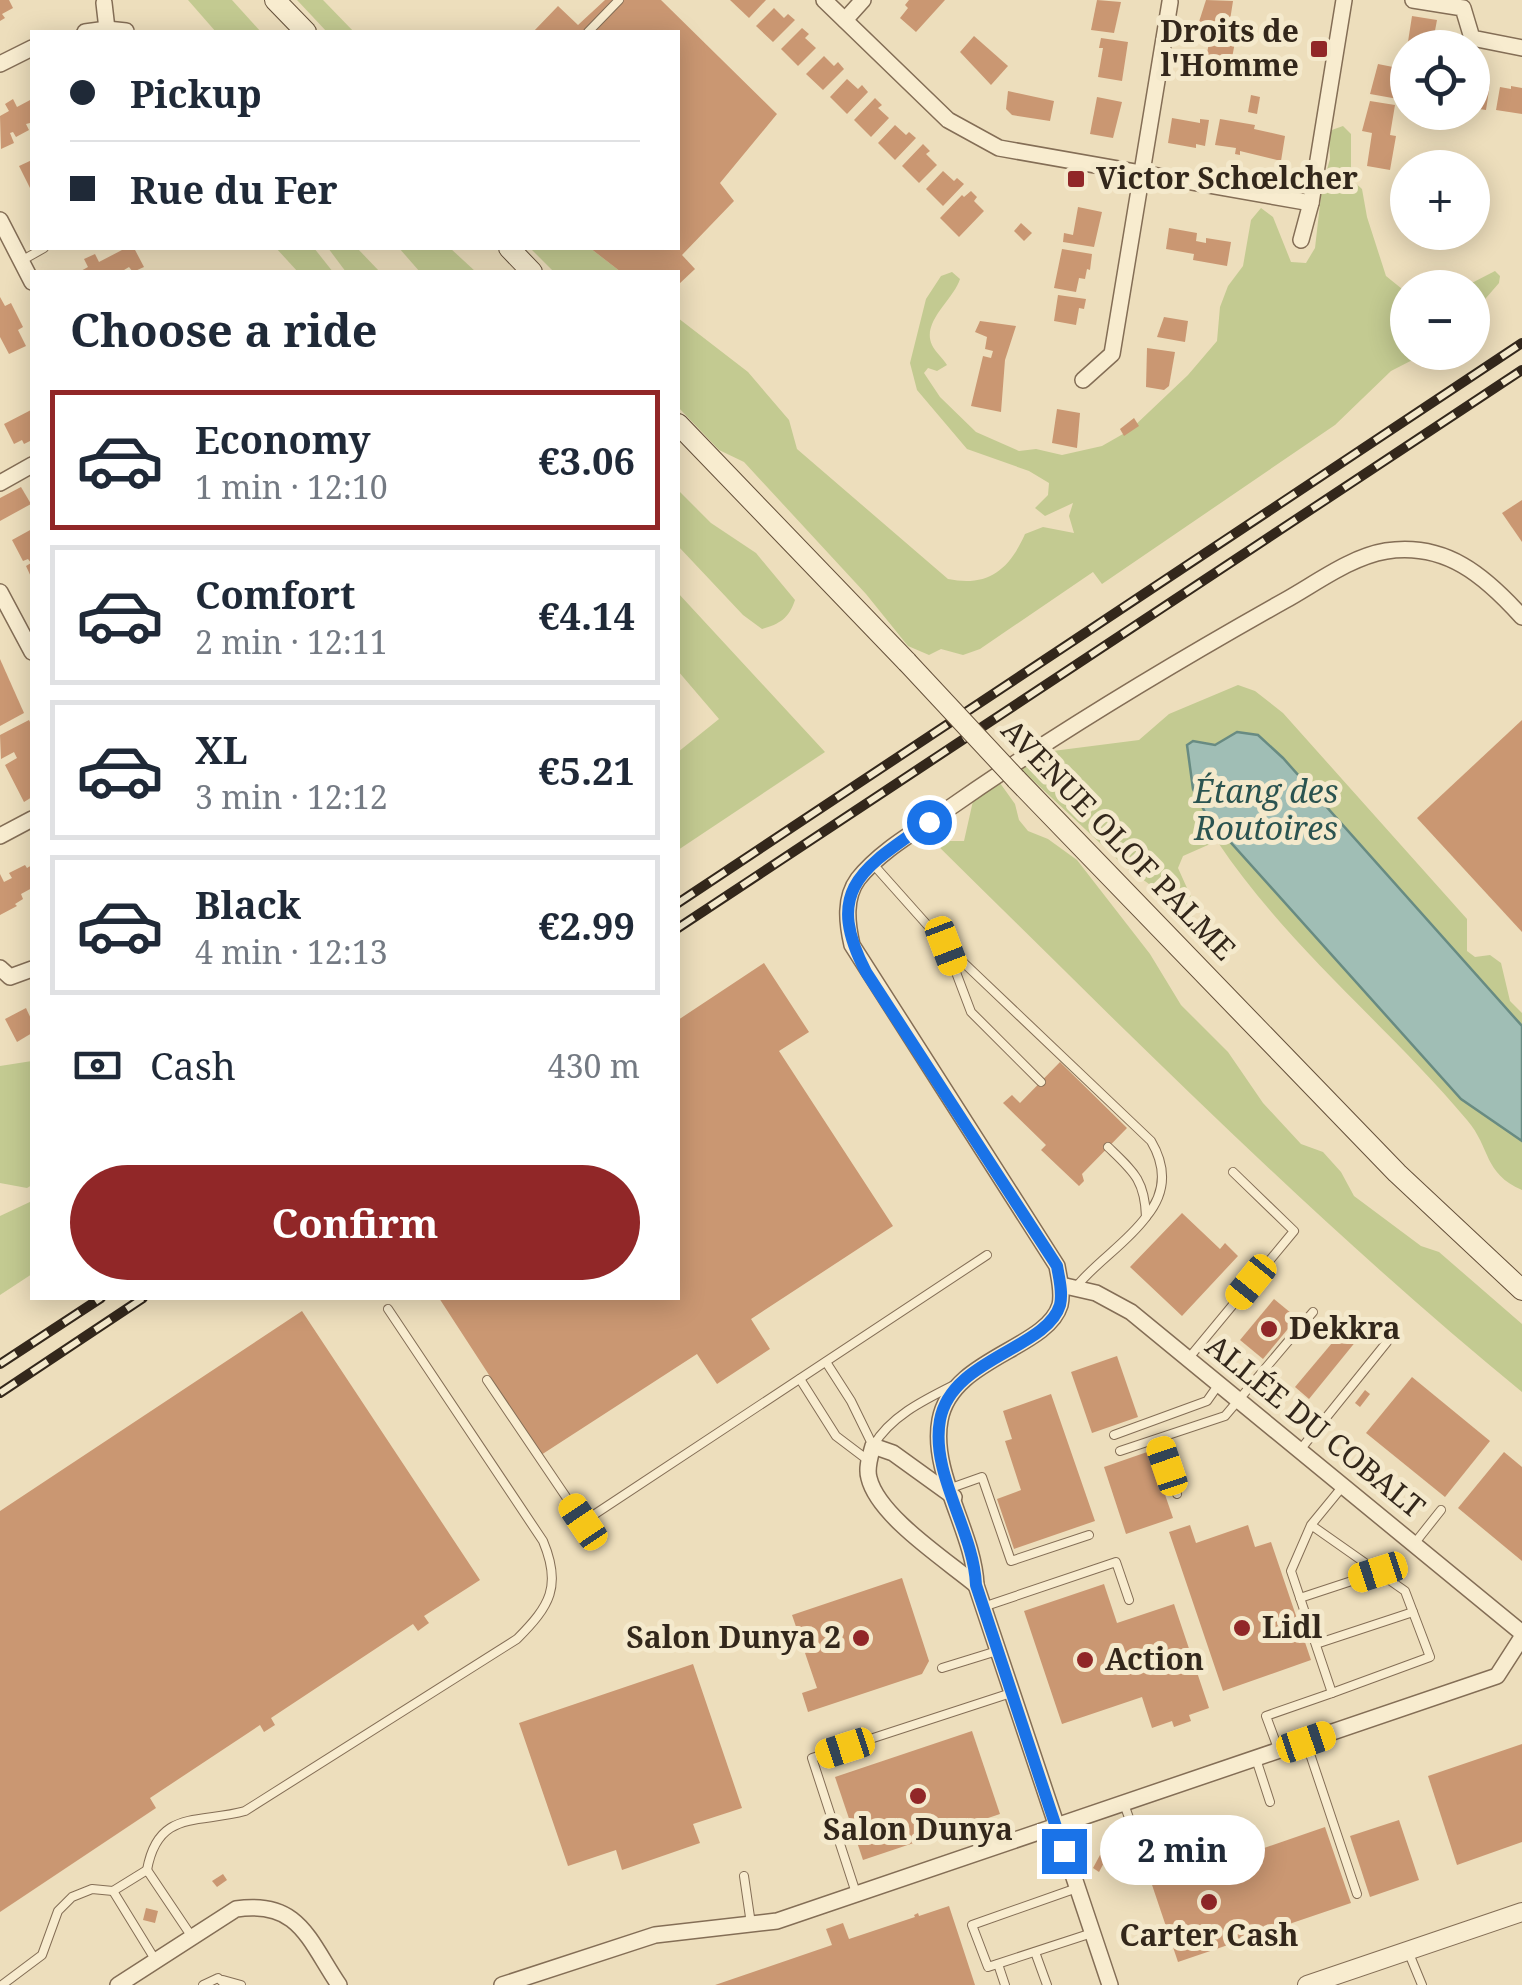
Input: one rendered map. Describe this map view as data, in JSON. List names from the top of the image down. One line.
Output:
{"streets":{"main road":["AVENUE OLOF PALME"],"street":["ALLÉE DU COBALT"]},"water":["Étang des Routoires"],"places":{"transit":["Droits de l'Homme","Victor Schœlcher"],"other":["Dekkra","Lidl","Salon Dunya 2","Action","Salon Dunya","Carter Cash"]},"page":{"map_buttons":["+","−"],"banner":["Pickup","Rue du Fer"],"heading":"Choose a ride","list":[{"name":"Economy","note":"1 min · 12:10","value":"€3.06"},{"name":"Comfort","note":"2 min · 12:11","value":"€4.14"},{"name":"XL","note":"3 min · 12:12","value":"€5.21"},{"name":"Black","note":"4 min · 12:13","value":"€2.99"}],"pay":["Cash","430 m"],"buttons":"Confirm","bubble":"2 min"}}
